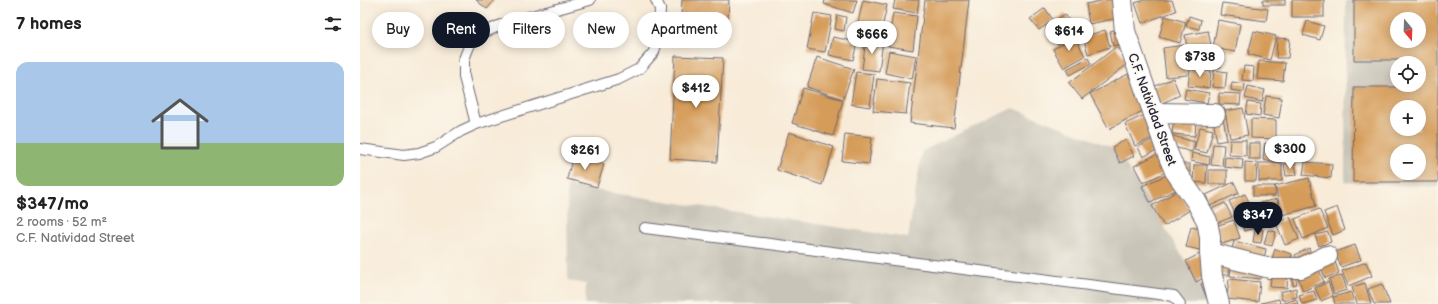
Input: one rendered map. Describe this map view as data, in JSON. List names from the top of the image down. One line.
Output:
{"streets":{"street":["C.F. Natividad Street"]},"north":"bottom","page":{"heading":"7 homes","map_buttons":["+","−"],"chip":["Buy","Rent","Filters","New","Apartment"],"price":["$614","$666","$738","$412","$300","$261","$347"],"list":[{"name":"$347/mo","note":"2 rooms · 52 m² · C.F. Natividad Street"}]}}
